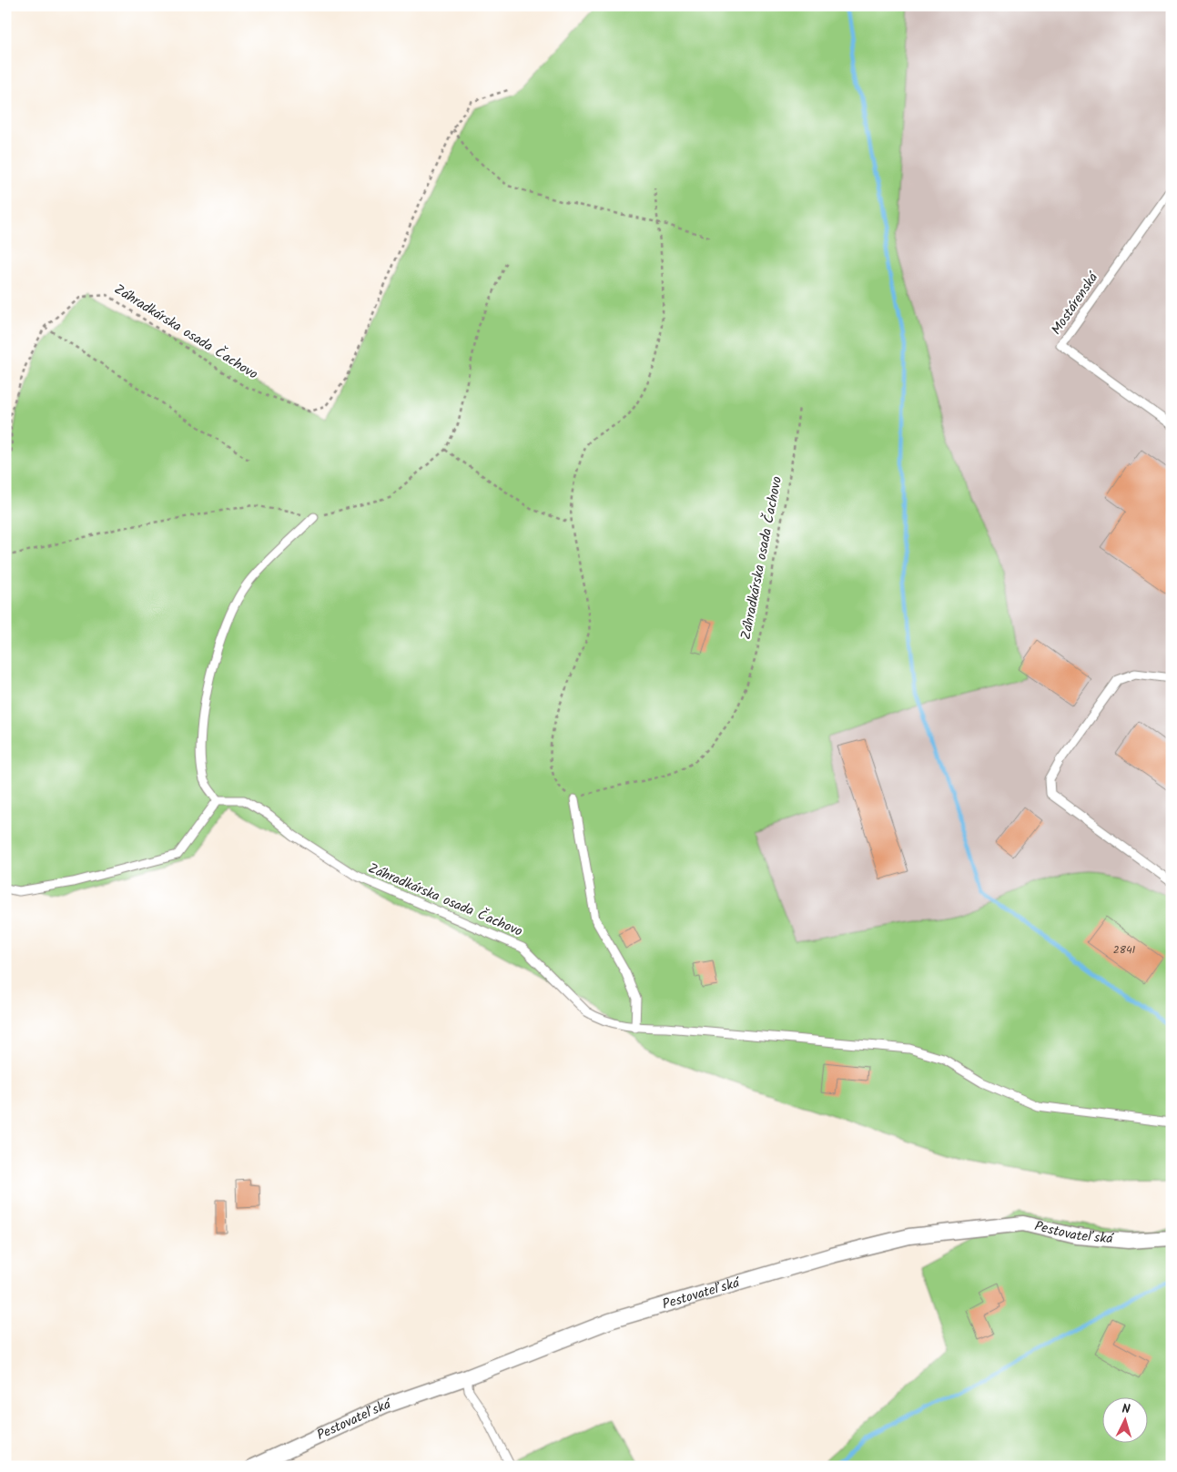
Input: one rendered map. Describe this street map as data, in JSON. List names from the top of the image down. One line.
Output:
{"streets":{"street":["Pestovateľská"],"lane":["Mostárenská","Záhradkárska osada Čachovo"]},"house_numbers":["2841"],"north":"top"}
